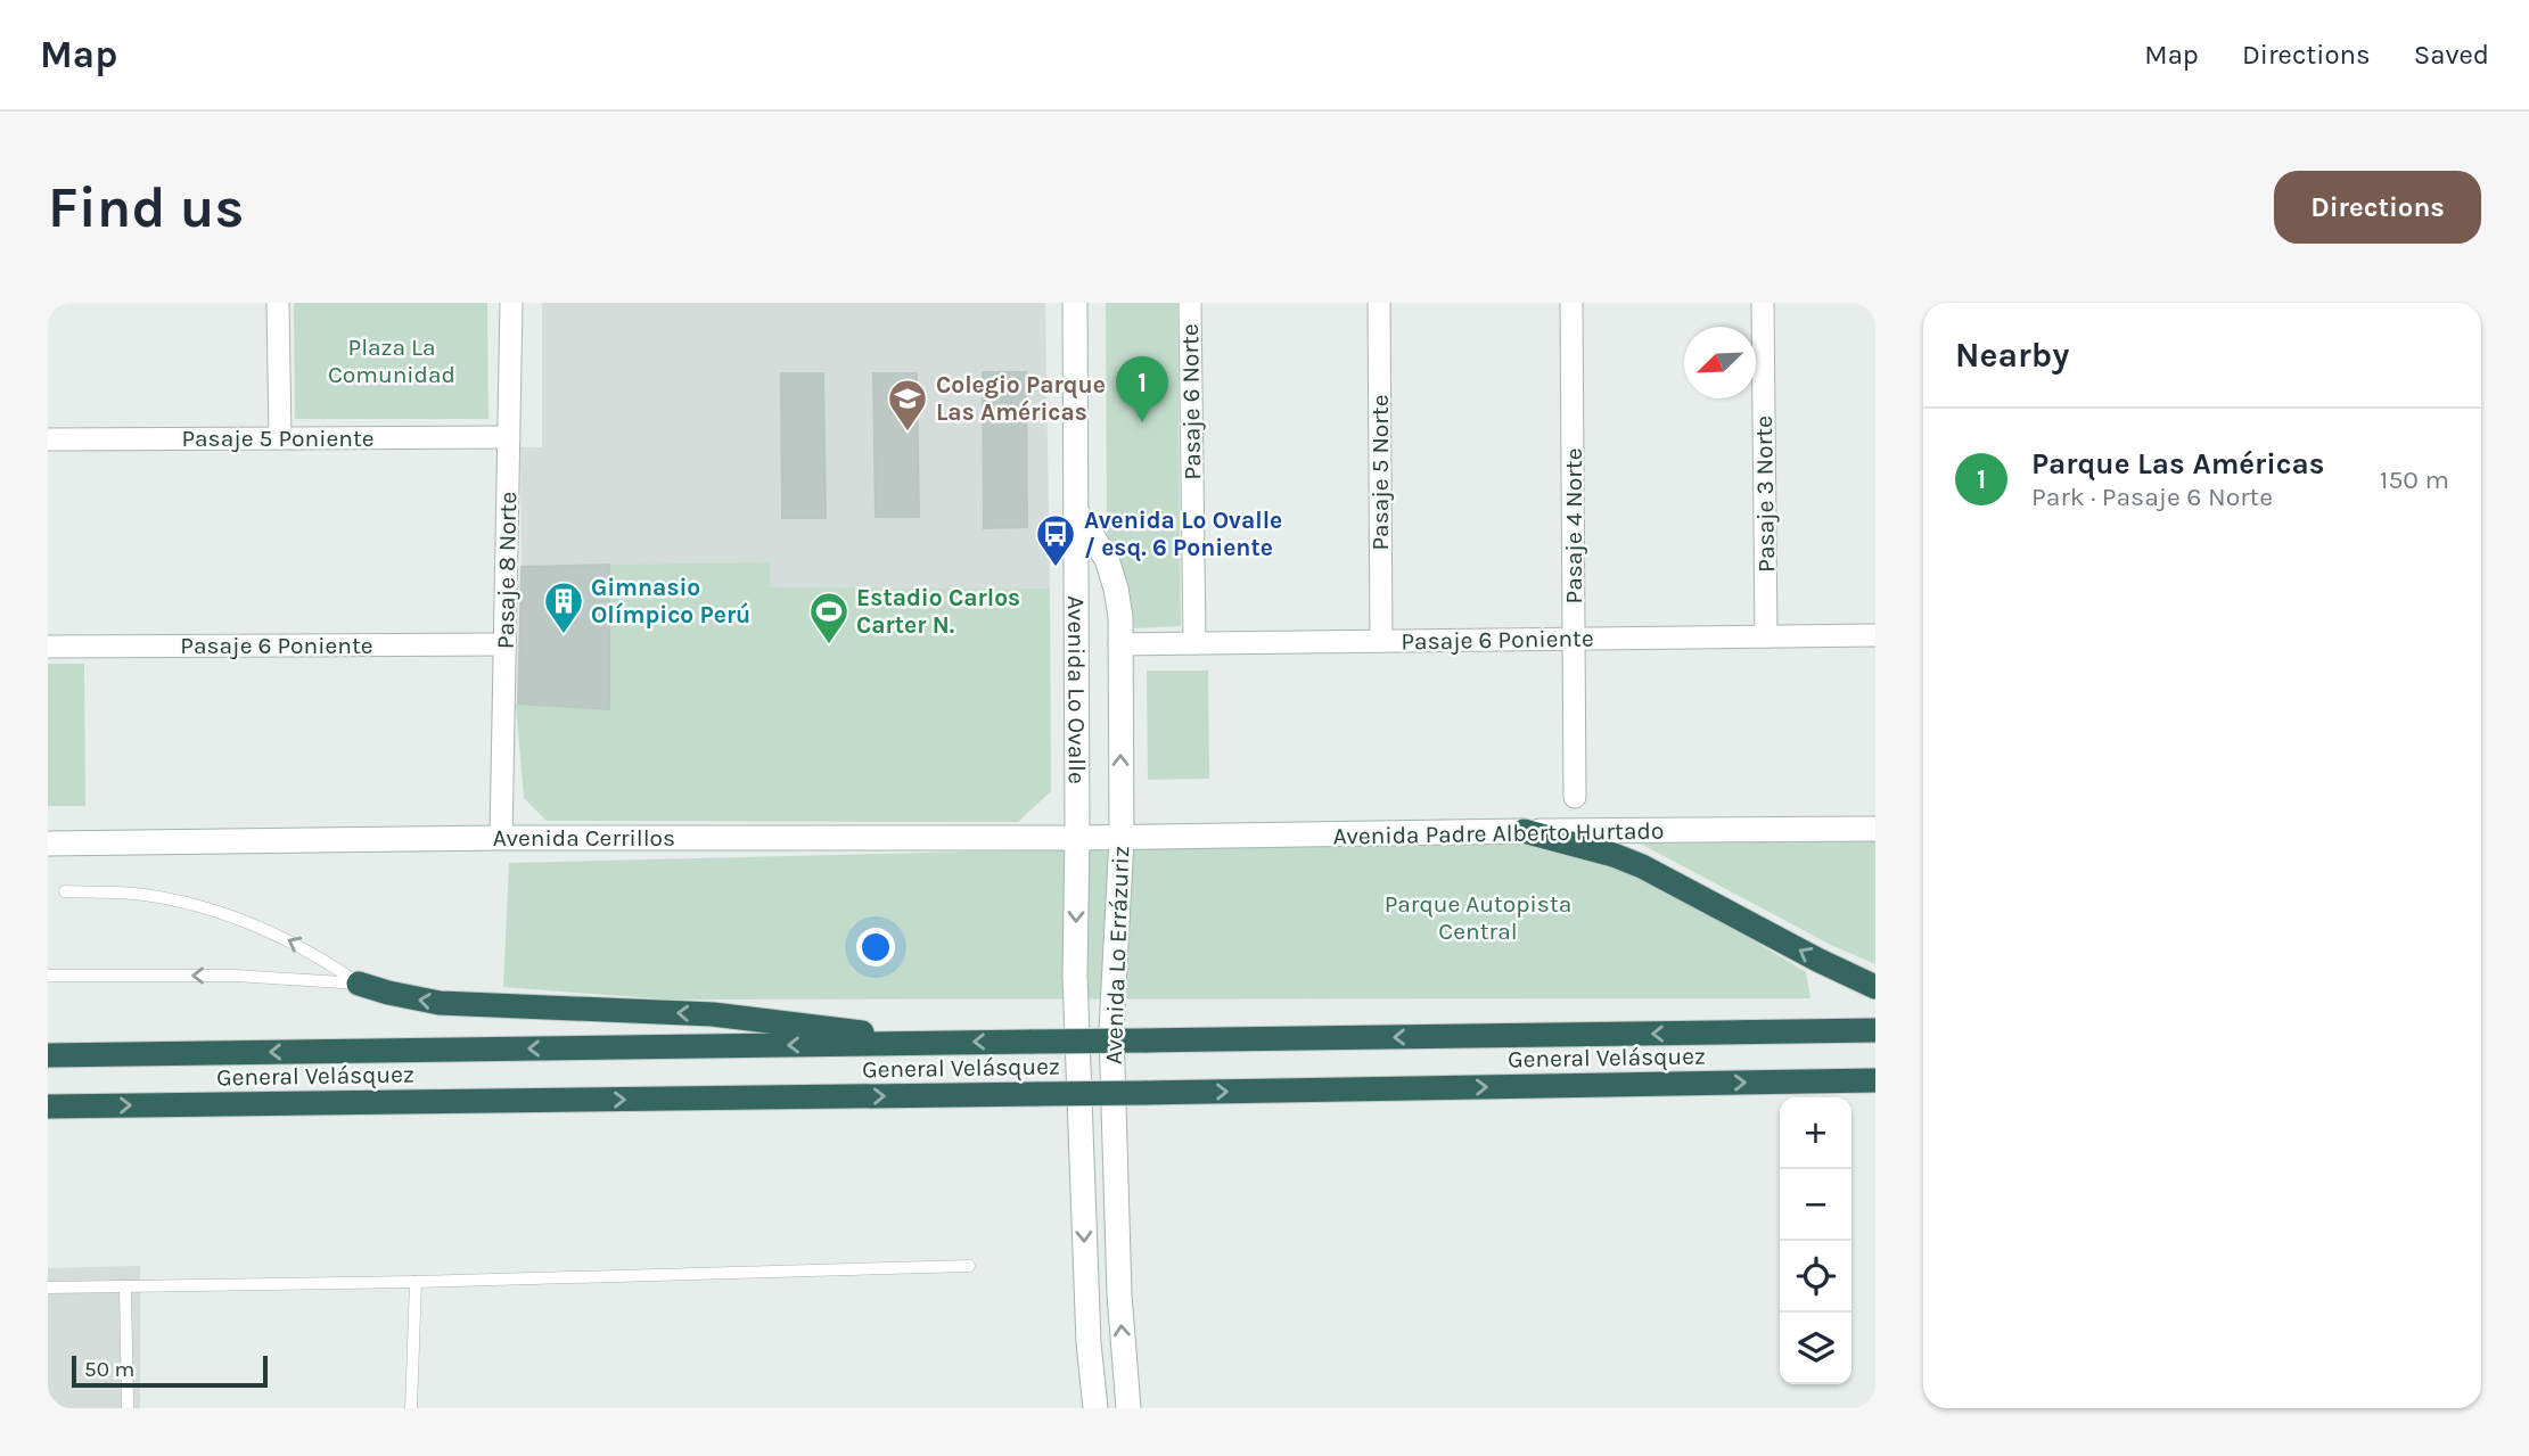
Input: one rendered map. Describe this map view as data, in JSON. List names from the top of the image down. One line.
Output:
{"streets":{"highway":["General Velásquez"],"main road":["Avenida Lo Ovalle","Avenida Padre Alberto Hurtado","Avenida Cerrillos","Avenida Lo Errázuriz"],"street":["Pasaje 6 Norte","Pasaje 5 Poniente","Pasaje 5 Norte","Pasaje 3 Norte","Pasaje 4 Norte","Pasaje 8 Norte","Pasaje 6 Poniente"]},"crossings":[["Pasaje 6 Norte","Pasaje 6 Poniente"],["Pasaje 5 Poniente","Pasaje 8 Norte"],["Pasaje 5 Norte","Pasaje 6 Poniente"],["Pasaje 3 Norte","Pasaje 6 Poniente"],["Pasaje 4 Norte","Pasaje 6 Poniente"],["Pasaje 8 Norte","Pasaje 6 Poniente"],["Pasaje 8 Norte","Avenida Cerrillos"],["Pasaje 6 Poniente","Avenida Lo Errázuriz"],["Avenida Lo Ovalle","Avenida Cerrillos"],["Avenida Lo Ovalle","Avenida Lo Errázuriz"],["Avenida Padre Alberto Hurtado","Avenida Cerrillos"],["Avenida Padre Alberto Hurtado","Avenida Lo Errázuriz"],["Avenida Cerrillos","Avenida Lo Errázuriz"]],"parks":["Plaza La Comunidad","Parque Autopista Central"],"places":{"school or university":["Colegio Parque Las Américas"],"bus stop":["Avenida Lo Ovalle / esq. 6 Poniente"],"building":["Gimnasio Olímpico Perú"],"sports":["Estadio Carlos Carter N."]},"scale_bar":"50 m","north":"bottom left","page":{"header":"Map","nav":["Map","Directions","Saved"],"buttons":"Directions","title":"Find us","heading":"Nearby","pins":"1","list":[{"mark":"1","name":"Parque Las Américas","note":"Park · Pasaje 6 Norte","value":"150 m"}],"map_buttons":["+","−"],"scale":"50 m"}}
